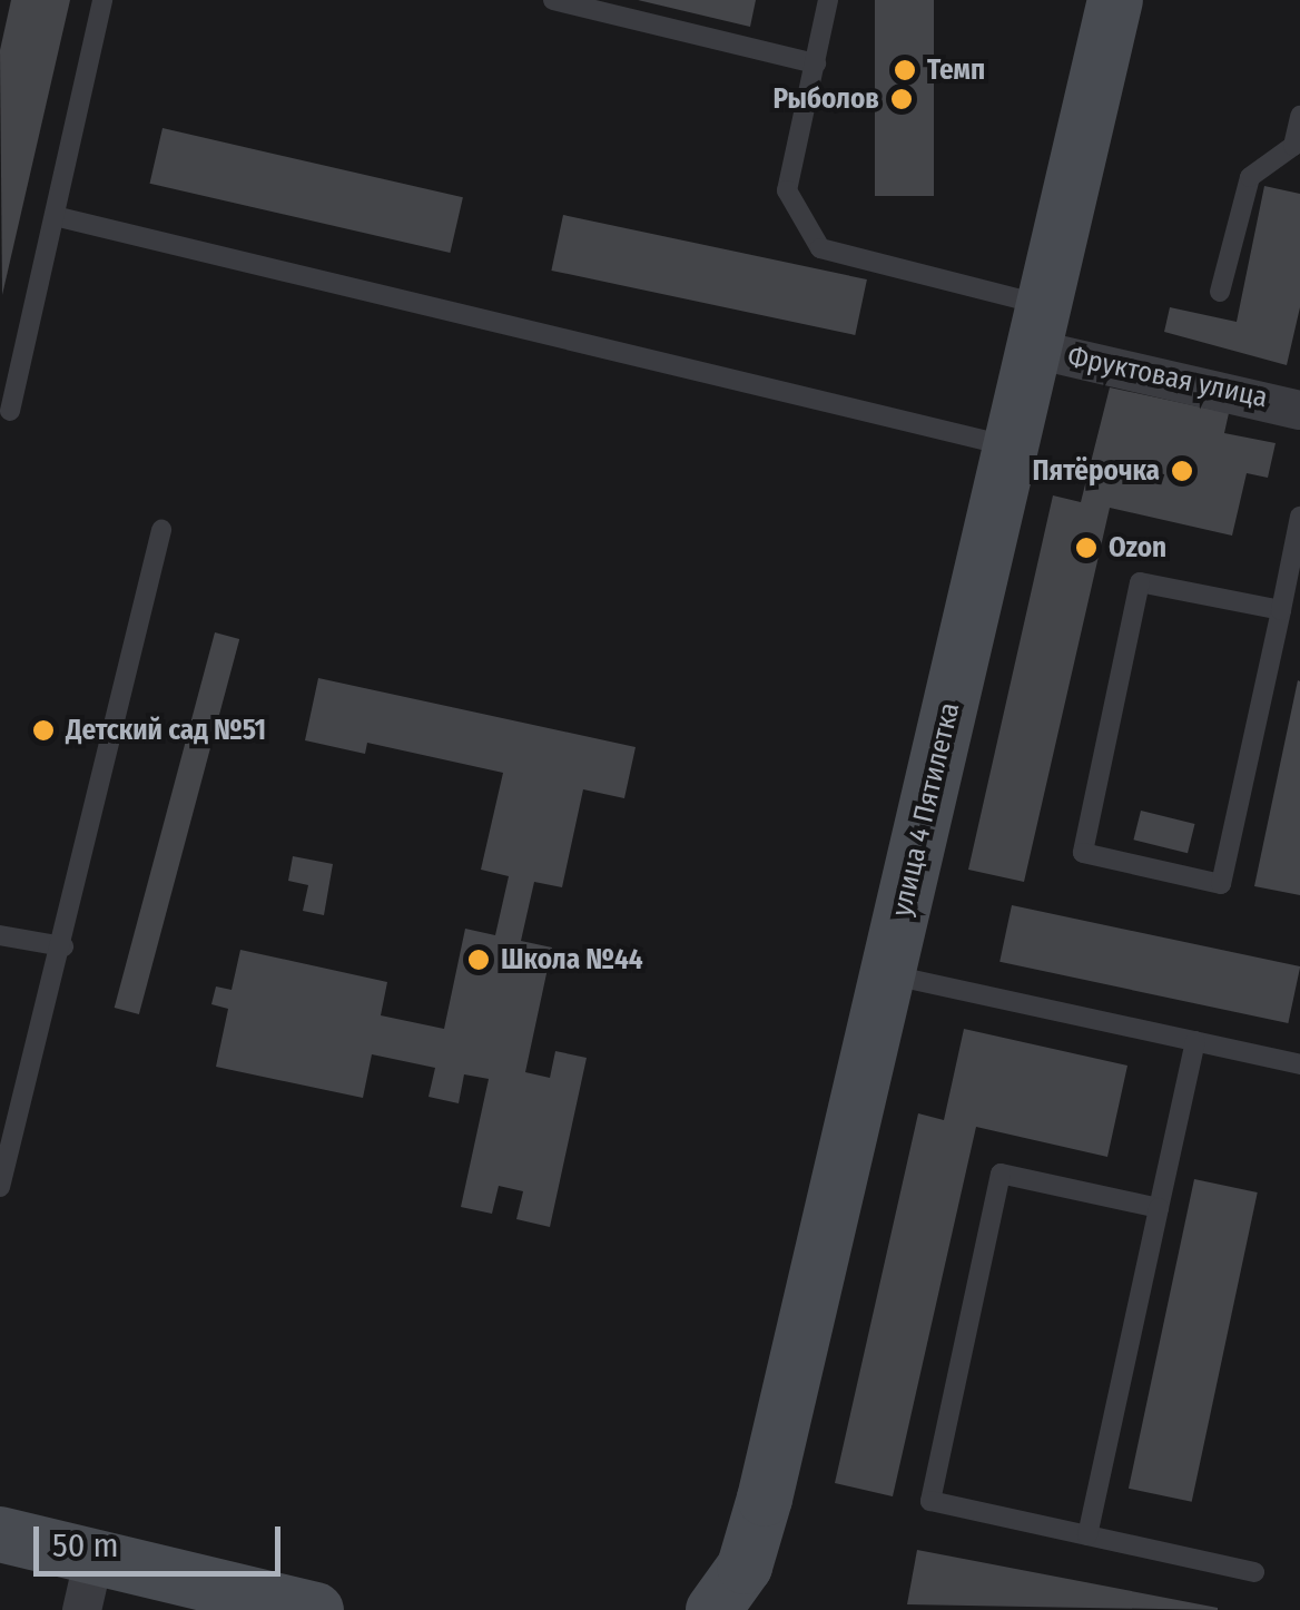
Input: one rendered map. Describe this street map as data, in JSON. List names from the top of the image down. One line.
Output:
{"streets":{"main road":["улица 4 Пятилетка"],"street":["Фруктовая улица"]},"crossings":[["Фруктовая улица","улица 4 Пятилетка"]],"places":["Темп","Рыболов","Пятёрочка","Ozon","Детский сад №51","Школа №44"],"scale_bar":"50 m"}
